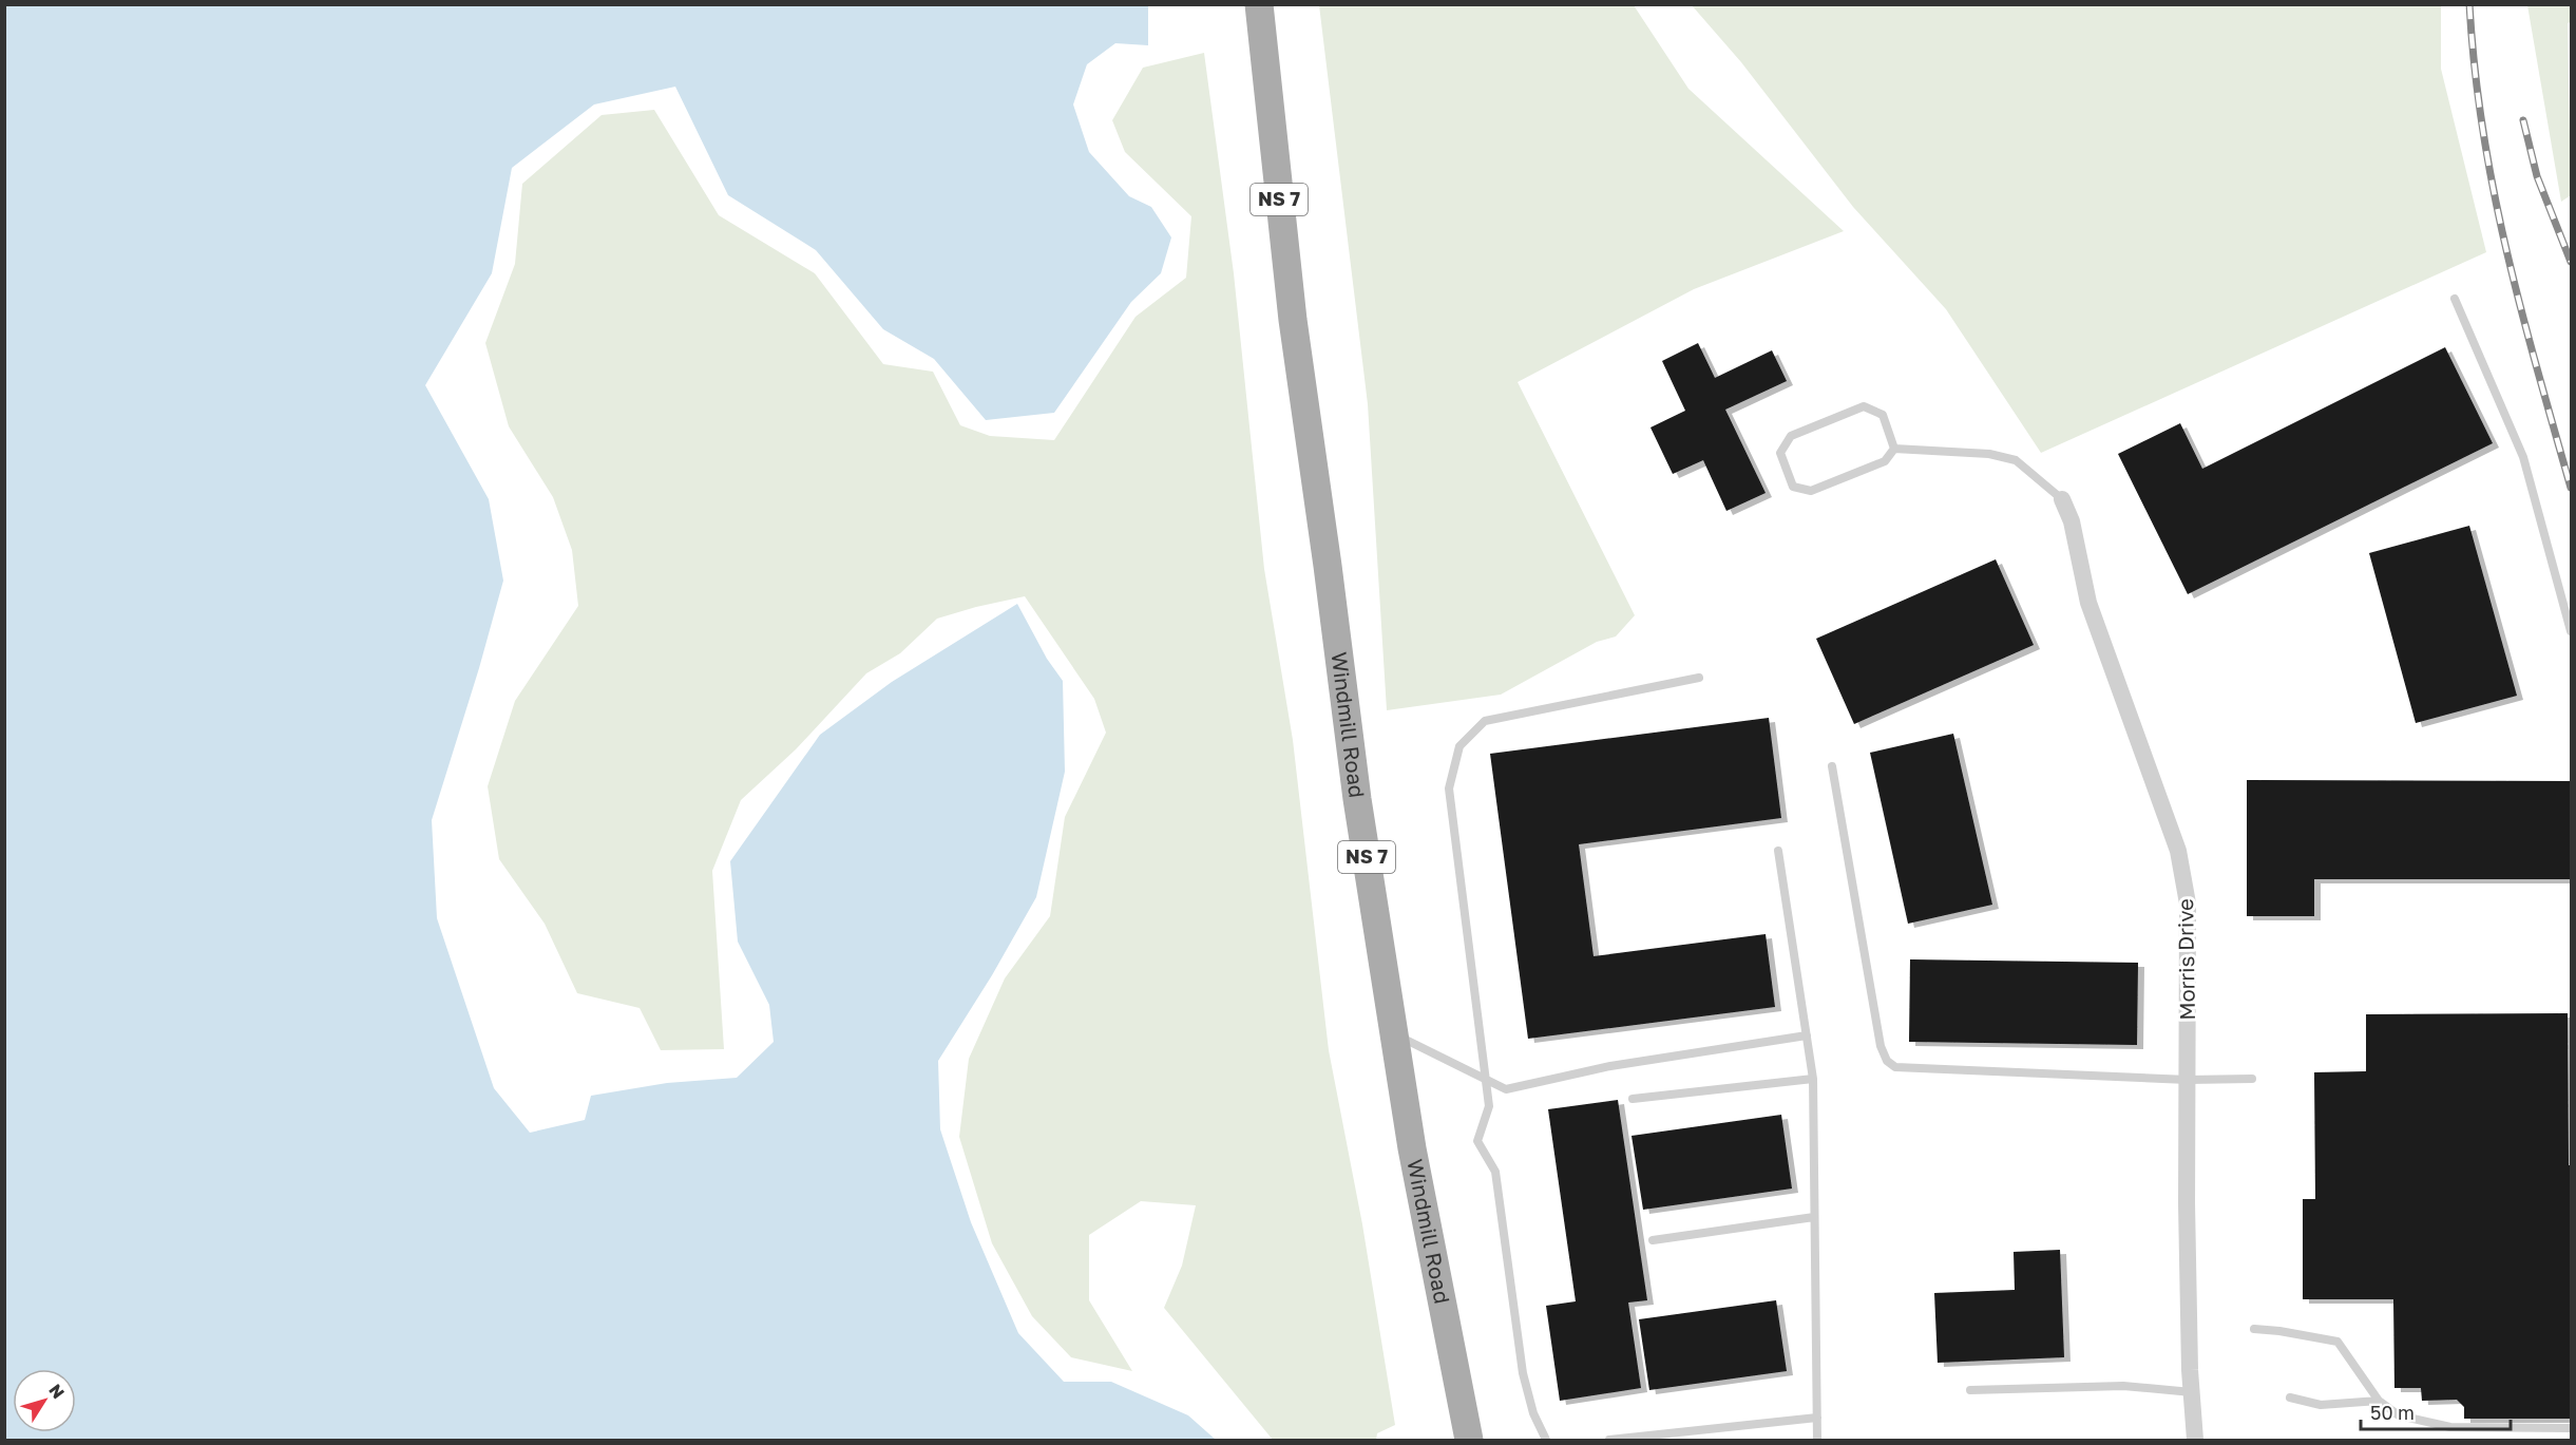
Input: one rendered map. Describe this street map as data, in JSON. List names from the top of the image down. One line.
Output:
{"streets":{"main road":["NS 7","Windmill Road"],"street":["Morris Drive"]},"scale_bar":"50 m","north":"top right"}
